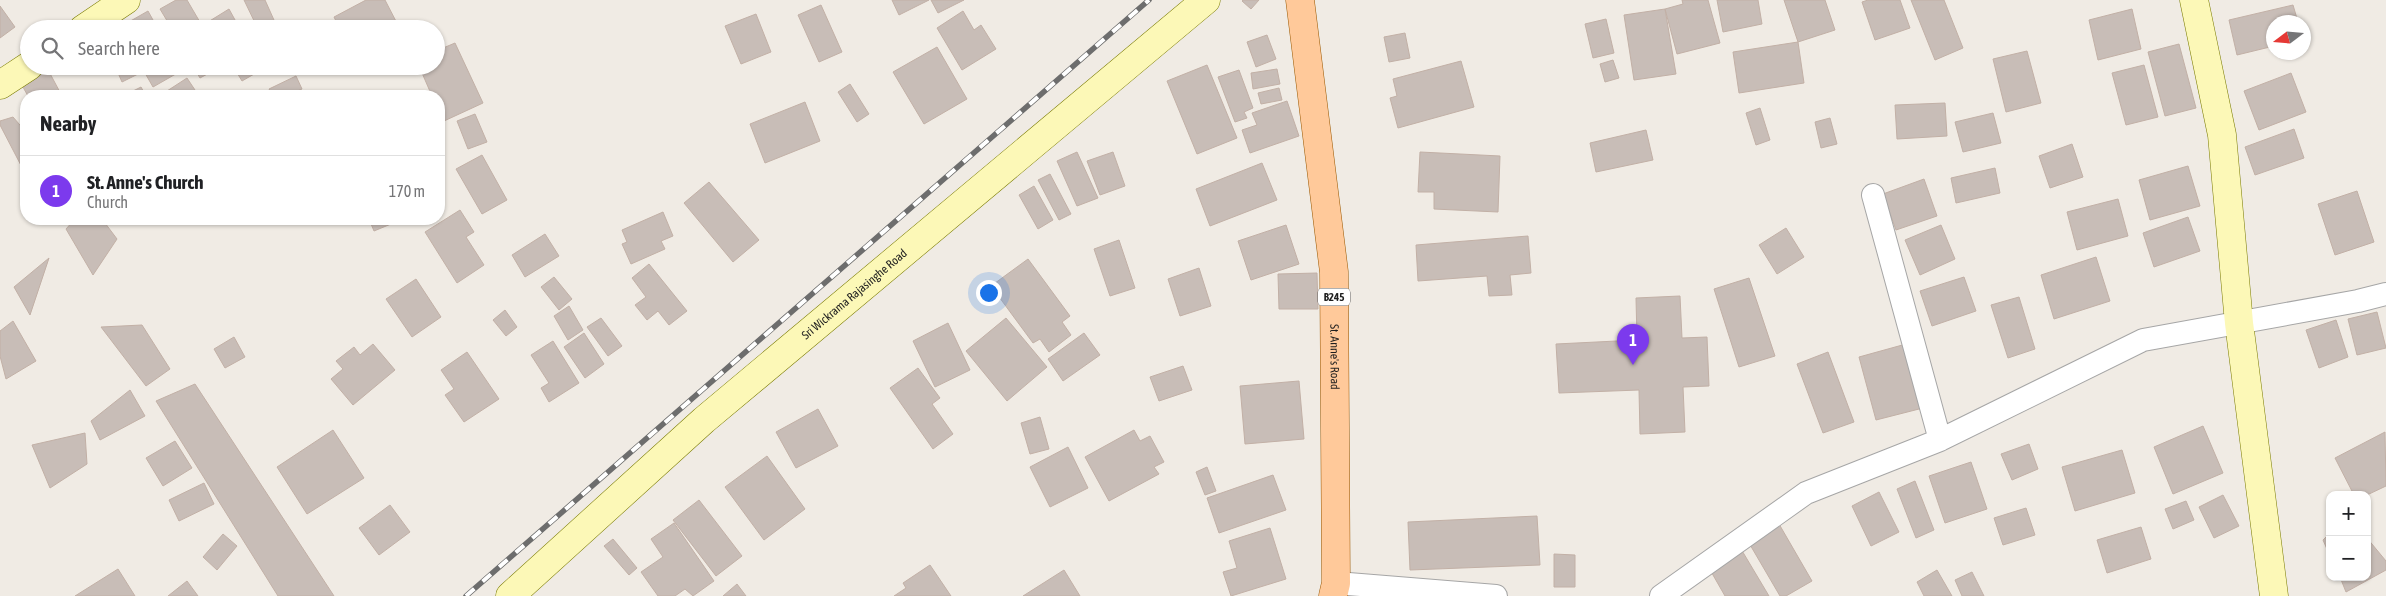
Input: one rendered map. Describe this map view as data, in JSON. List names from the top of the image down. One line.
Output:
{"streets":{"main road":["B245","St. Anne's Road"],"street":["Sri Wickrama Rajasinghe Road"]},"north":"left","page":{"search":"Search here","heading":"Nearby","list":[{"mark":"1","name":"St. Anne's Church","note":"Church","value":"170 m"}],"pins":"1","map_buttons":["+","−"]}}
